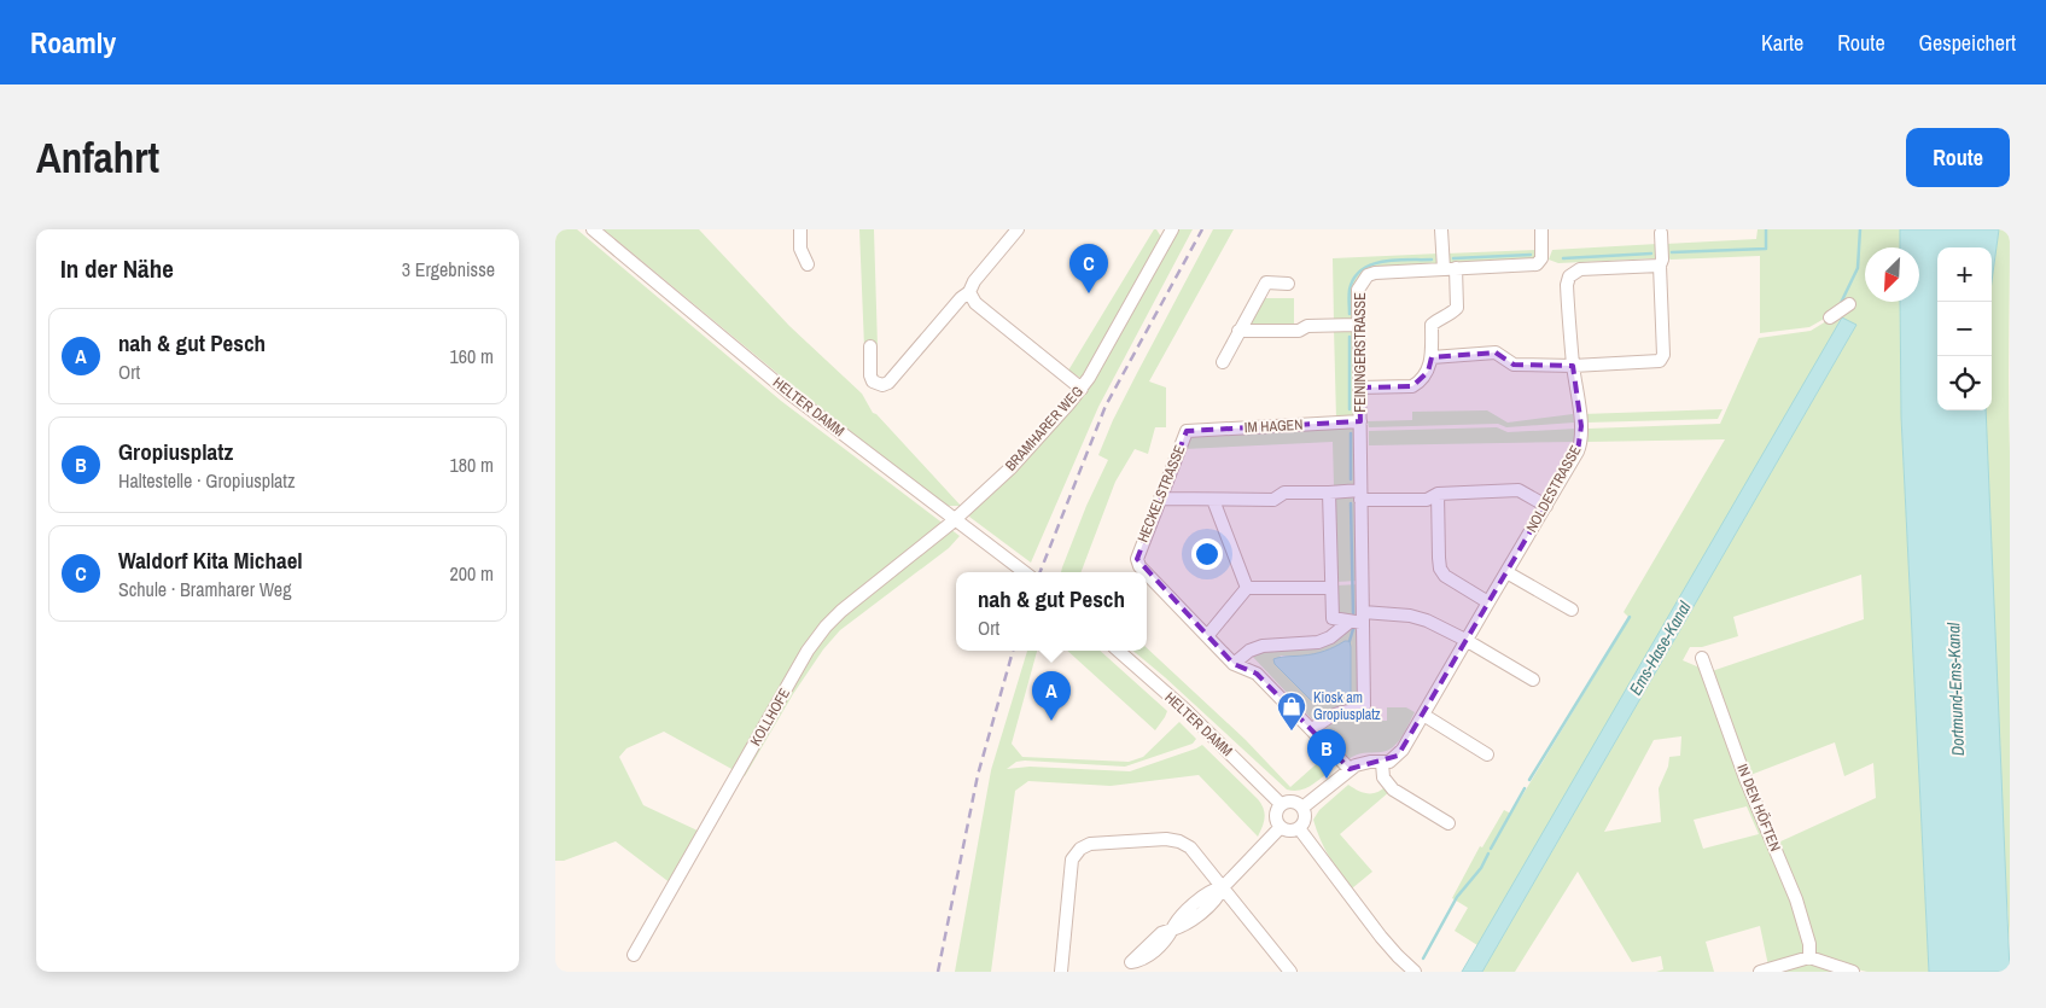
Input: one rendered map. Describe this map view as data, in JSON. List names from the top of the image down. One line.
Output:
{"streets":{"street":["FEININGERSTRASSE","HELTER DAMM","IM HAGEN","BRAMHARER WEG","NOLDESTRASSE","HECKELSTRASSE","KOLLHOFE","IN DEN HÖFTEN"]},"crossings":[["FEININGERSTRASSE","IM HAGEN"],["FEININGERSTRASSE","HECKELSTRASSE"],["HELTER DAMM","BRAMHARER WEG"],["HELTER DAMM","KOLLHOFE"],["IM HAGEN","HECKELSTRASSE"],["BRAMHARER WEG","KOLLHOFE"]],"water":["Ems-Hase-Kanal","Dortmund-Ems-Kanal"],"places":{"shop":["Kiosk am Gropiusplatz"]},"north":"bottom left","page":{"header":"Roamly","nav":["Karte","Route","Gespeichert"],"buttons":"Route","title":"Anfahrt","heading":["In der Nähe","3 Ergebnisse"],"pins":["C","A","B"],"map_buttons":["+","−"],"list":[{"mark":"A","name":"nah & gut Pesch","note":"Ort","value":"160 m"},{"mark":"B","name":"Gropiusplatz","note":"Haltestelle · Gropiusplatz","value":"180 m"},{"mark":"C","name":"Waldorf Kita Michael","note":"Schule · Bramharer Weg","value":"200 m"}],"popup":["nah & gut Pesch","Ort"]}}
